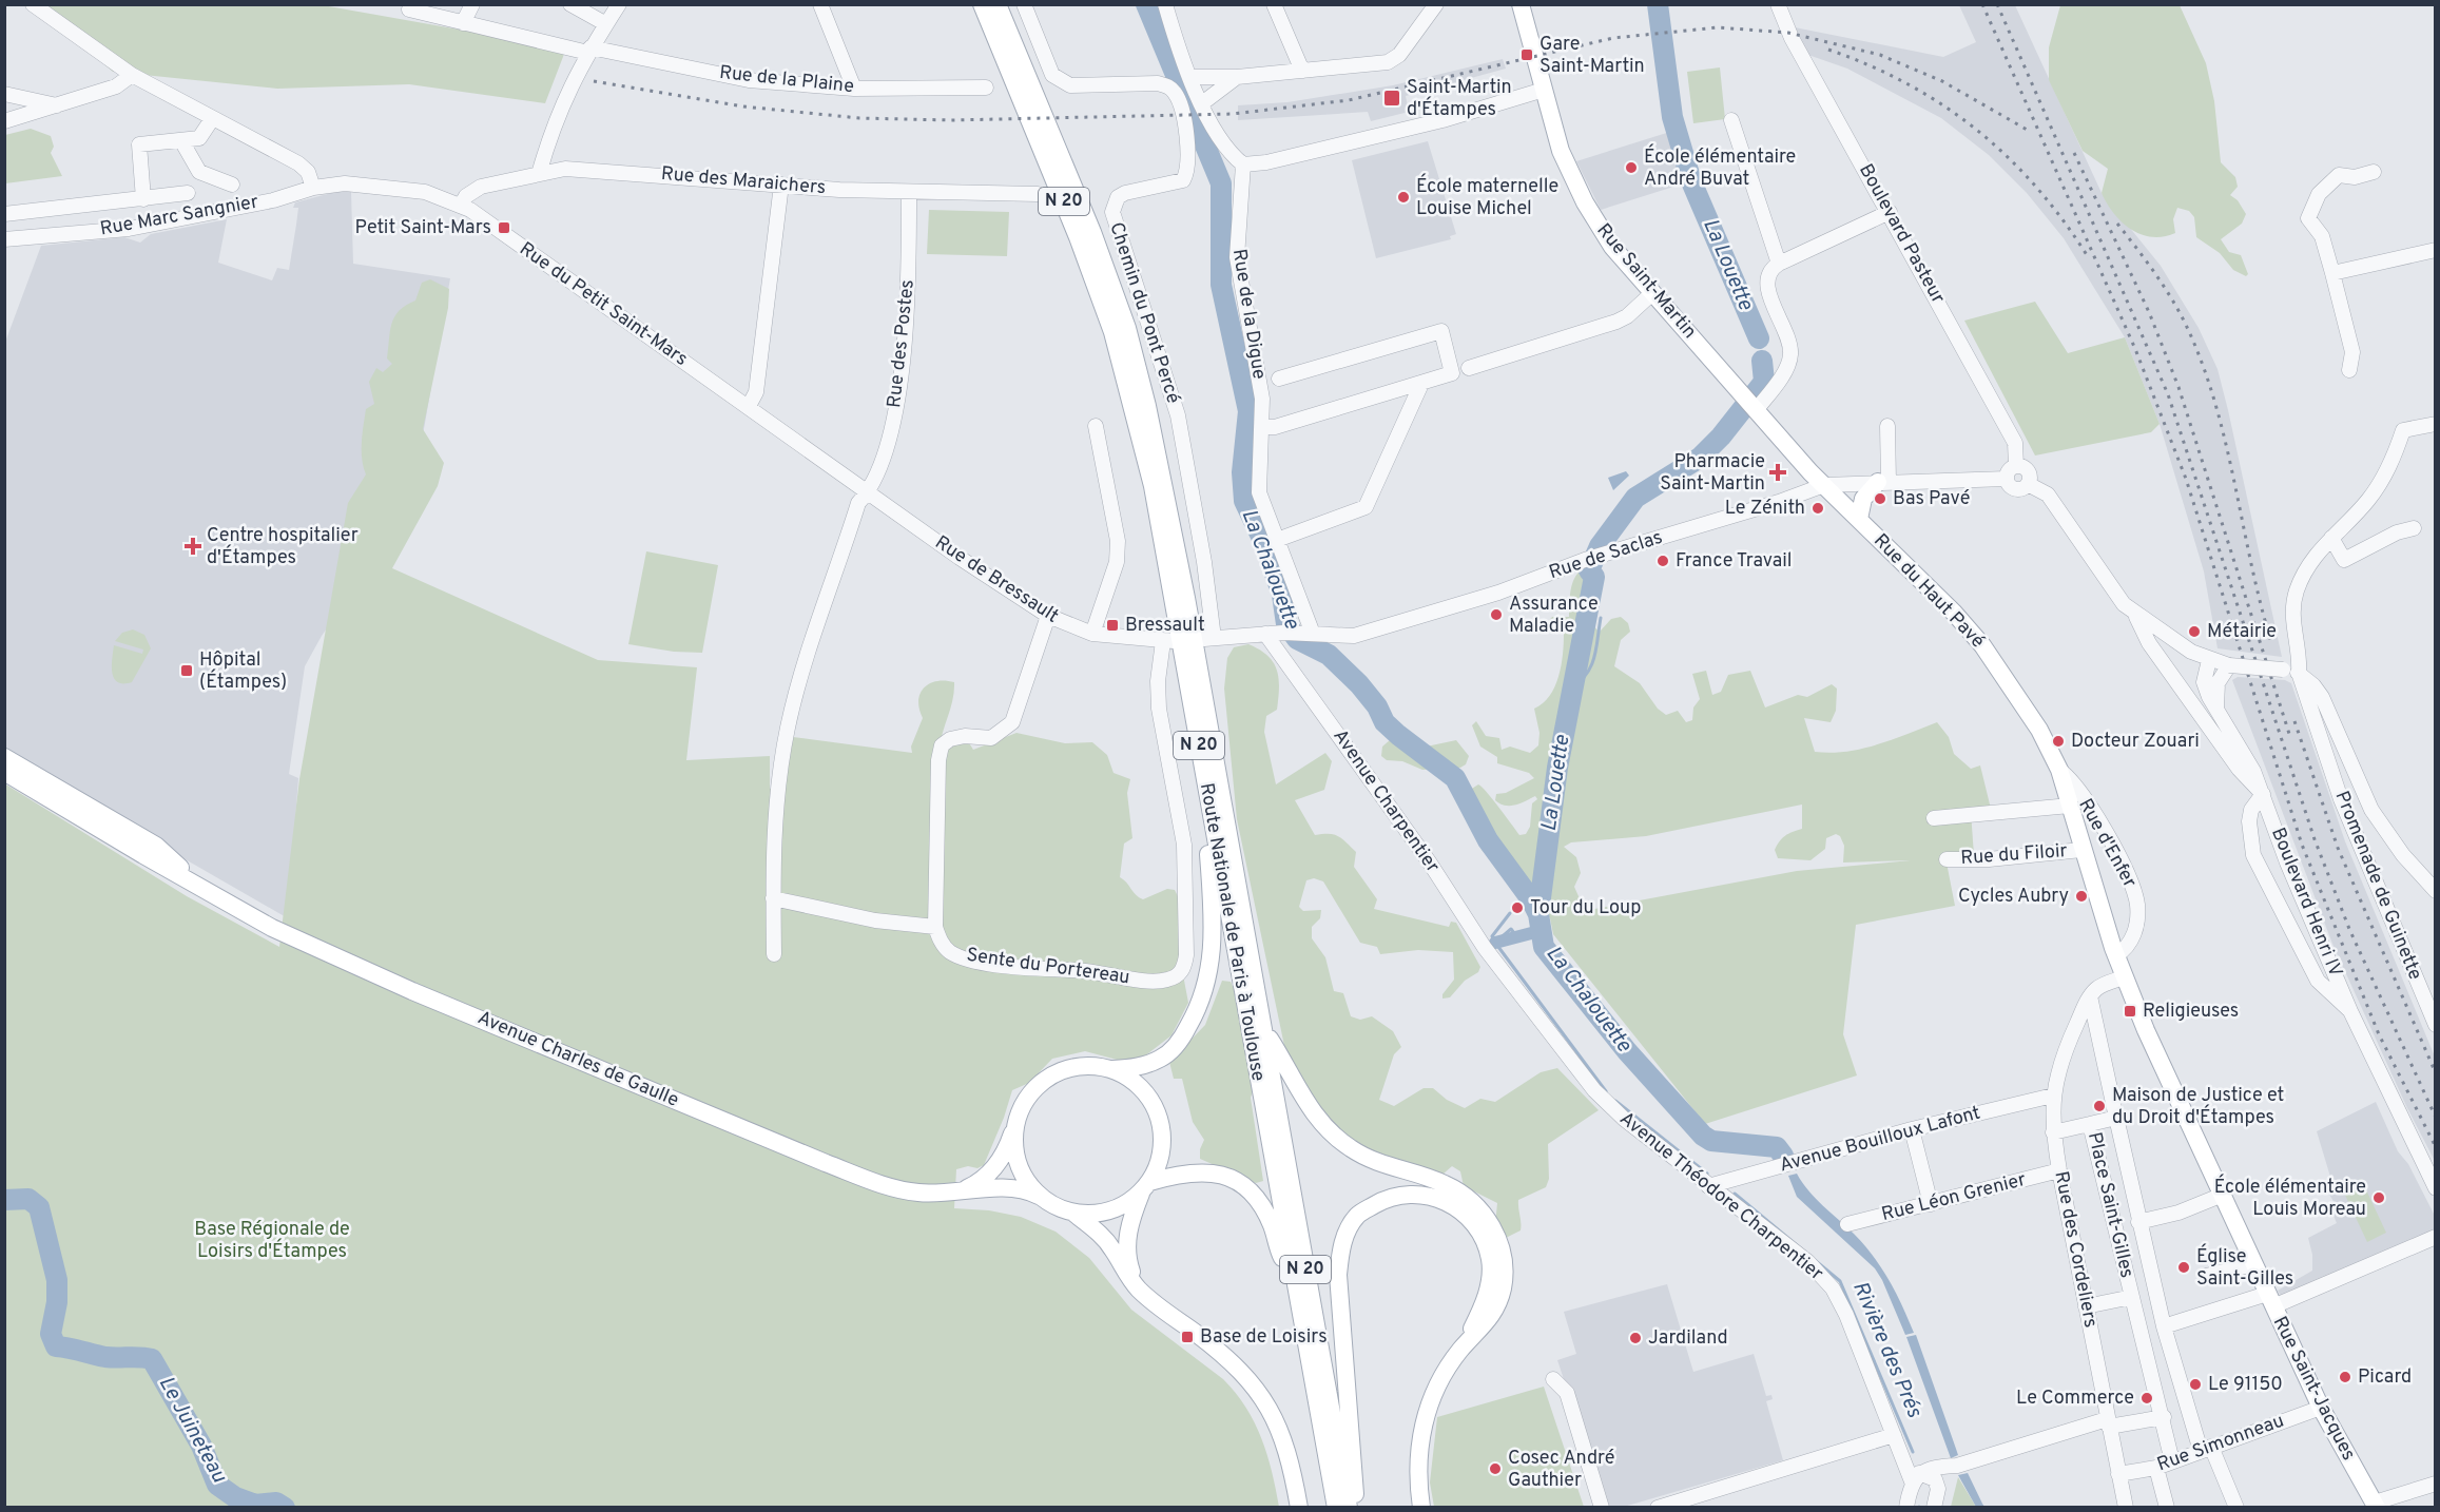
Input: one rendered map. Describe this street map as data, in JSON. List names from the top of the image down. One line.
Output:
{"streets":{"main road":["N 20","Rue Saint-Martin","Rue du Haut Pavé","Route Nationale de Paris à Toulouse","Avenue Charles de Gaulle","Rue Saint-Jacques"],"street":["Rue de la Plaine","Rue des Maraichers","Rue Marc Sangnier","Boulevard Pasteur","Rue du Petit Saint-Mars","Chemin du Pont Percé","Rue de la Digue","Rue des Postes","Rue de Saclas","Rue de Bressault","Avenue Charpentier","Rue d'Enfer","Rue du Filoir","Promenade de Guinette","Boulevard Henri IV","Sente du Portereau","Avenue Bouilloux Lafont","Avenue Théodore Charpentier","Rue Léon Grenier","Place Saint-Gilles","Rue des Cordeliers","Rue Simonneau"]},"crossings":[["Rue des Maraichers","Rue du Petit Saint-Mars"],["Rue des Maraichers","Rue des Postes"],["Rue Marc Sangnier","Rue du Petit Saint-Mars"],["Boulevard Pasteur","Rue de Saclas"],["Rue Saint-Martin","Rue de Saclas"],["Rue Saint-Martin","Rue du Haut Pavé"],["Rue du Petit Saint-Mars","Rue des Postes"],["Rue du Petit Saint-Mars","Rue de Bressault"],["Chemin du Pont Percé","Avenue Charpentier"],["Rue de la Digue","Rue de Saclas"],["Rue des Postes","Rue de Bressault"],["Rue de Saclas","Rue du Haut Pavé"],["Rue de Bressault","Sente du Portereau"],["Rue du Haut Pavé","Rue d'Enfer"],["Rue du Haut Pavé","Rue du Filoir"],["Rue du Haut Pavé","Rue Saint-Jacques"],["Avenue Charpentier","Avenue Théodore Charpentier"],["Rue d'Enfer","Rue du Filoir"],["Rue d'Enfer","Rue Saint-Jacques"],["Avenue Bouilloux Lafont","Avenue Théodore Charpentier"],["Avenue Bouilloux Lafont","Rue des Cordeliers"],["Rue Léon Grenier","Rue des Cordeliers"],["Place Saint-Gilles","Rue Simonneau"],["Rue des Cordeliers","Rue Simonneau"],["Rue Saint-Jacques","Rue Simonneau"]],"water":["La Louette","La Chalouette","Rivière des Prés","Le Juineteau"],"parks":["Base Régionale de Loisirs d'Étampes"],"places":{"transit":["Gare Saint-Martin","Saint-Martin d'Étampes","Petit Saint-Mars","Bressault","Hôpital (Étampes)","Religieuses","Base de Loisirs"],"other":["École élémentaire André Buvat","École maternelle Louise Michel","Bas Pavé","Le Zénith","France Travail","Assurance Maladie","Métairie","Docteur Zouari","Cycles Aubry","Tour du Loup","Maison de Justice et du Droit d'Étampes","École élémentaire Louis Moreau","Église Saint-Gilles","Jardiland","Picard","Le 91150","Le Commerce","Cosec André Gauthier"],"health":["Pharmacie Saint-Martin","Centre hospitalier d'Étampes"]}}
